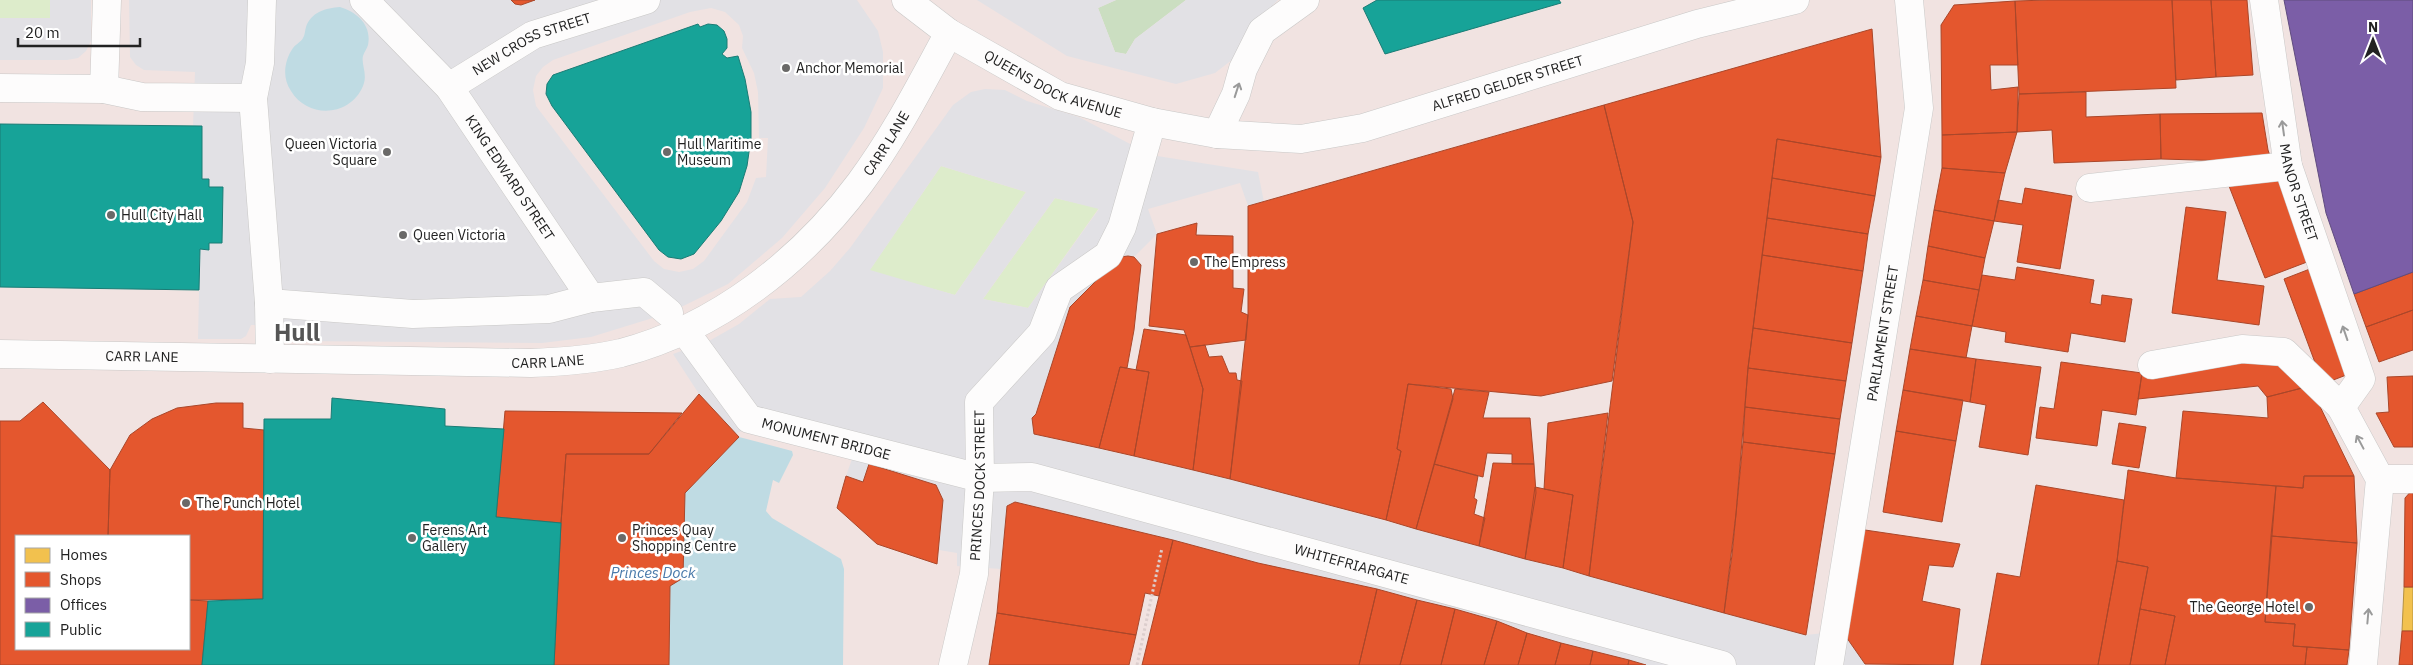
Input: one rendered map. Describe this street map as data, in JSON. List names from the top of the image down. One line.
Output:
{"streets":{"street":["NEW CROSS STREET","QUEENS DOCK AVENUE","ALFRED GELDER STREET","CARR LANE","KING EDWARD STREET","MANOR STREET","PARLIAMENT STREET","MONUMENT BRIDGE","PRINCES DOCK STREET","WHITEFRIARGATE"]},"crossings":[["NEW CROSS STREET","KING EDWARD STREET"],["QUEENS DOCK AVENUE","ALFRED GELDER STREET"],["QUEENS DOCK AVENUE","CARR LANE"],["QUEENS DOCK AVENUE","PRINCES DOCK STREET"],["CARR LANE","MONUMENT BRIDGE"],["MONUMENT BRIDGE","PRINCES DOCK STREET"],["MONUMENT BRIDGE","WHITEFRIARGATE"],["PRINCES DOCK STREET","WHITEFRIARGATE"]],"one_way":["MANOR STREET"],"districts":["Hull"],"water":["Princes Dock"],"places":["Anchor Memorial","Queen Victoria Square","Hull Maritime Museum","Hull City Hall","Queen Victoria","The Empress","The Punch Hotel","Ferens Art Gallery","Princes Quay Shopping Centre","The George Hotel"],"legend":["Homes","Shops","Offices","Public"],"scale_bar":"20 m","north":"top"}
